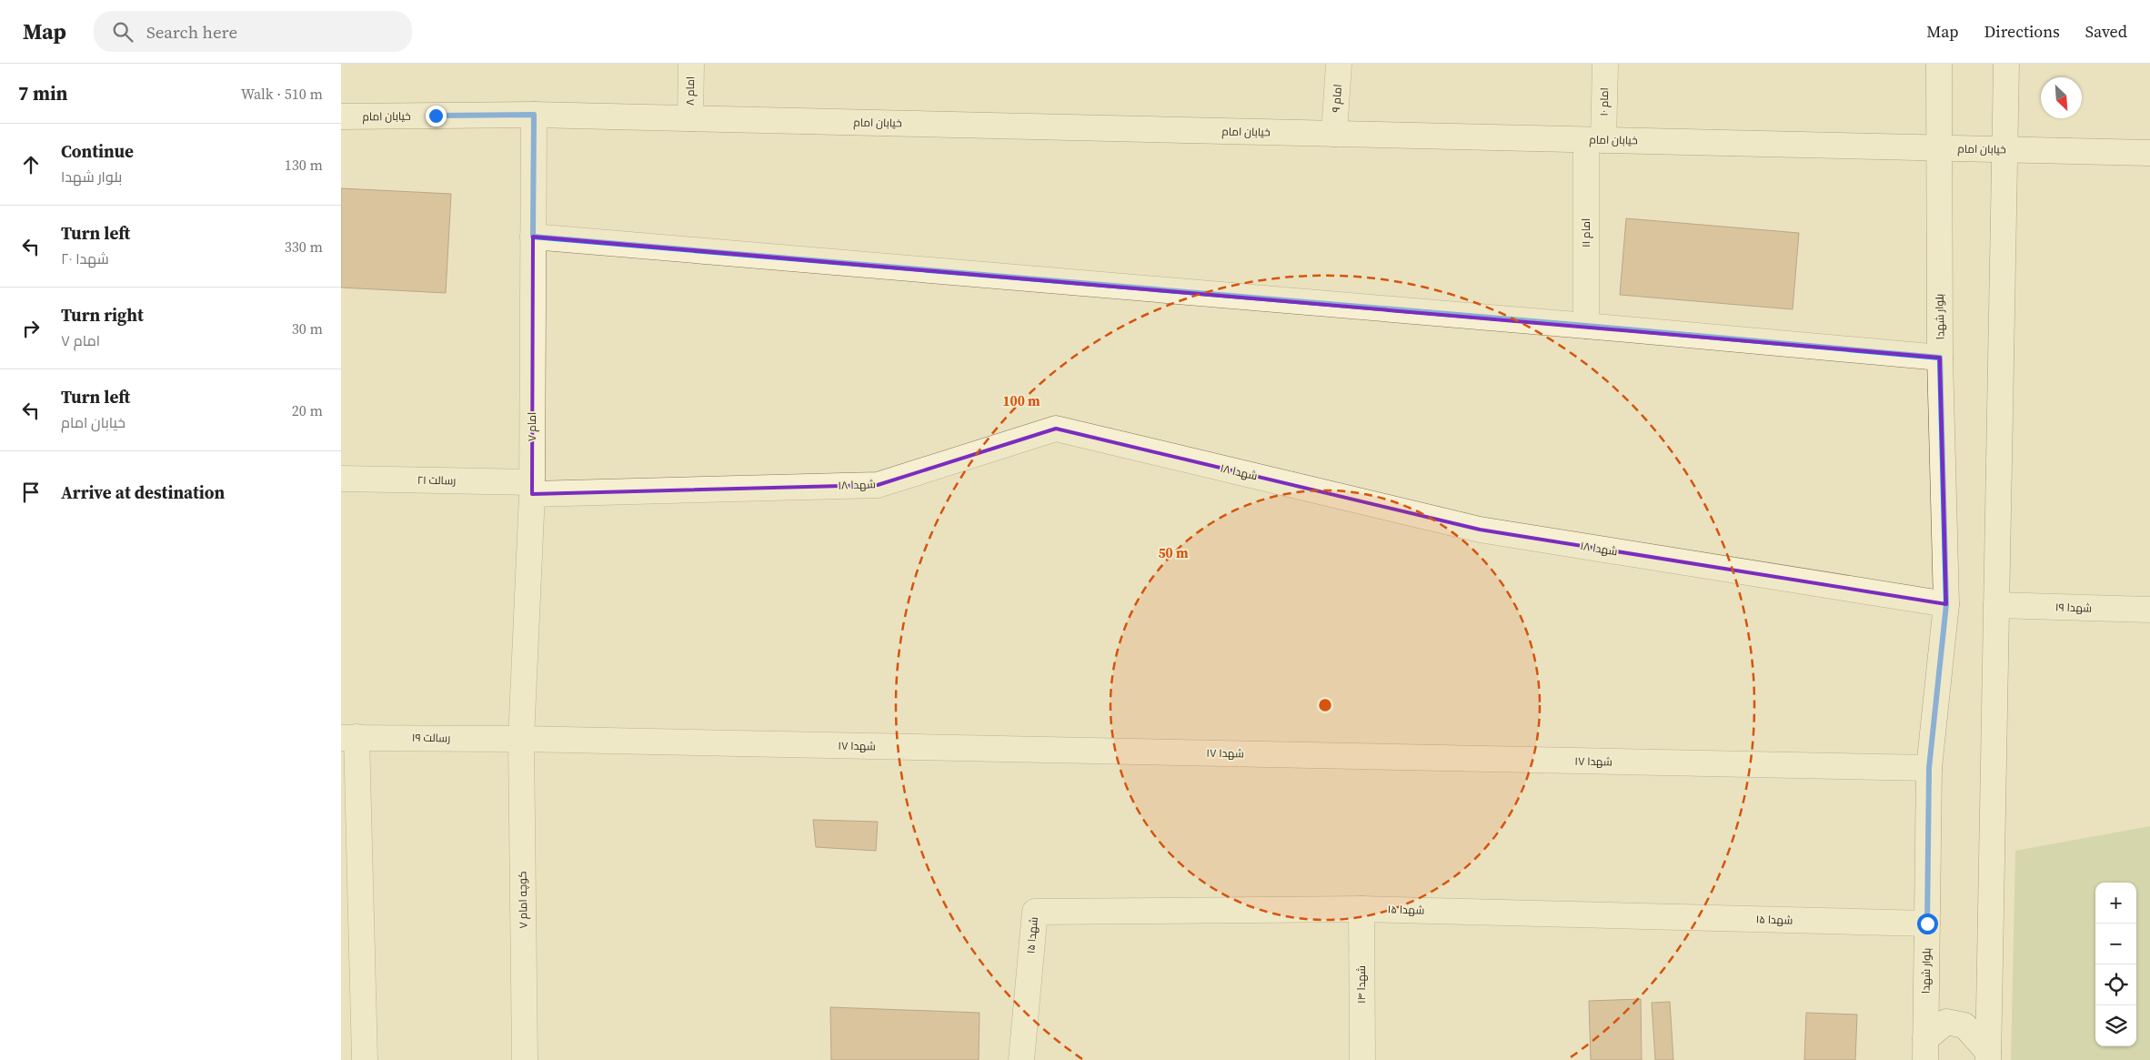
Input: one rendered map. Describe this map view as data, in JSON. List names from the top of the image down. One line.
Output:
{"streets":{"street":["امام ۸","امام ۹","امام ۱۰","خیابان امام","امام ۱۱","بلوار شهدا","امام ۷","شهدا ۱۸","رسالت ۲۱","شهدا ۱۹","رسالت ۱۹","شهدا ۱۷","کوچه امام ۷","شهدا ۱۵","شهدا ۱۴"]},"crossings":[["امام ۸","خیابان امام"],["امام ۹","خیابان امام"],["امام ۱۰","خیابان امام"],["امام ۱۰","امام ۱۱"],["خیابان امام","امام ۱۱"],["خیابان امام","بلوار شهدا"],["خیابان امام","امام ۷"],["بلوار شهدا","شهدا ۱۸"],["بلوار شهدا","شهدا ۱۷"],["بلوار شهدا","شهدا ۱۵"],["امام ۷","شهدا ۱۸"],["امام ۷","رسالت ۲۱"],["امام ۷","رسالت ۱۹"],["امام ۷","شهدا ۱۷"],["امام ۷","کوچه امام ۷"],["شهدا ۱۸","رسالت ۲۱"],["رسالت ۱۹","شهدا ۱۷"],["رسالت ۱۹","کوچه امام ۷"],["شهدا ۱۷","کوچه امام ۷"],["شهدا ۱۵","شهدا ۱۴"]],"north":"bottom right","page":{"header":"Map","search":"Search here","nav":["Map","Directions","Saved"],"heading":["7 min","Walk · 510 m"],"list":[["Continue","بلوار شهدا","130 m"],["Turn left","شهدا ۲۰","330 m"],["Turn right","امام ۷","30 m"],["Turn left","خیابان امام","20 m"],"Arrive at destination"],"map_buttons":["+","−"]},"rings":["100 m","50 m"]}
